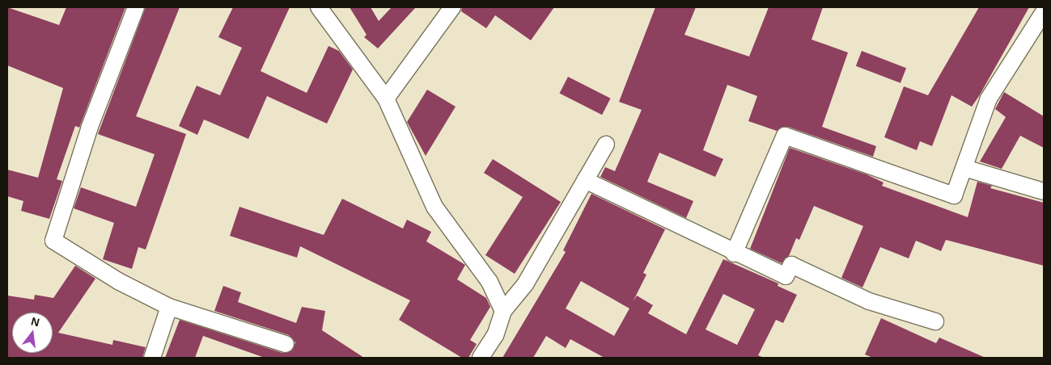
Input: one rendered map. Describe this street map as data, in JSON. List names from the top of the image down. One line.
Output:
{"north":"top"}
